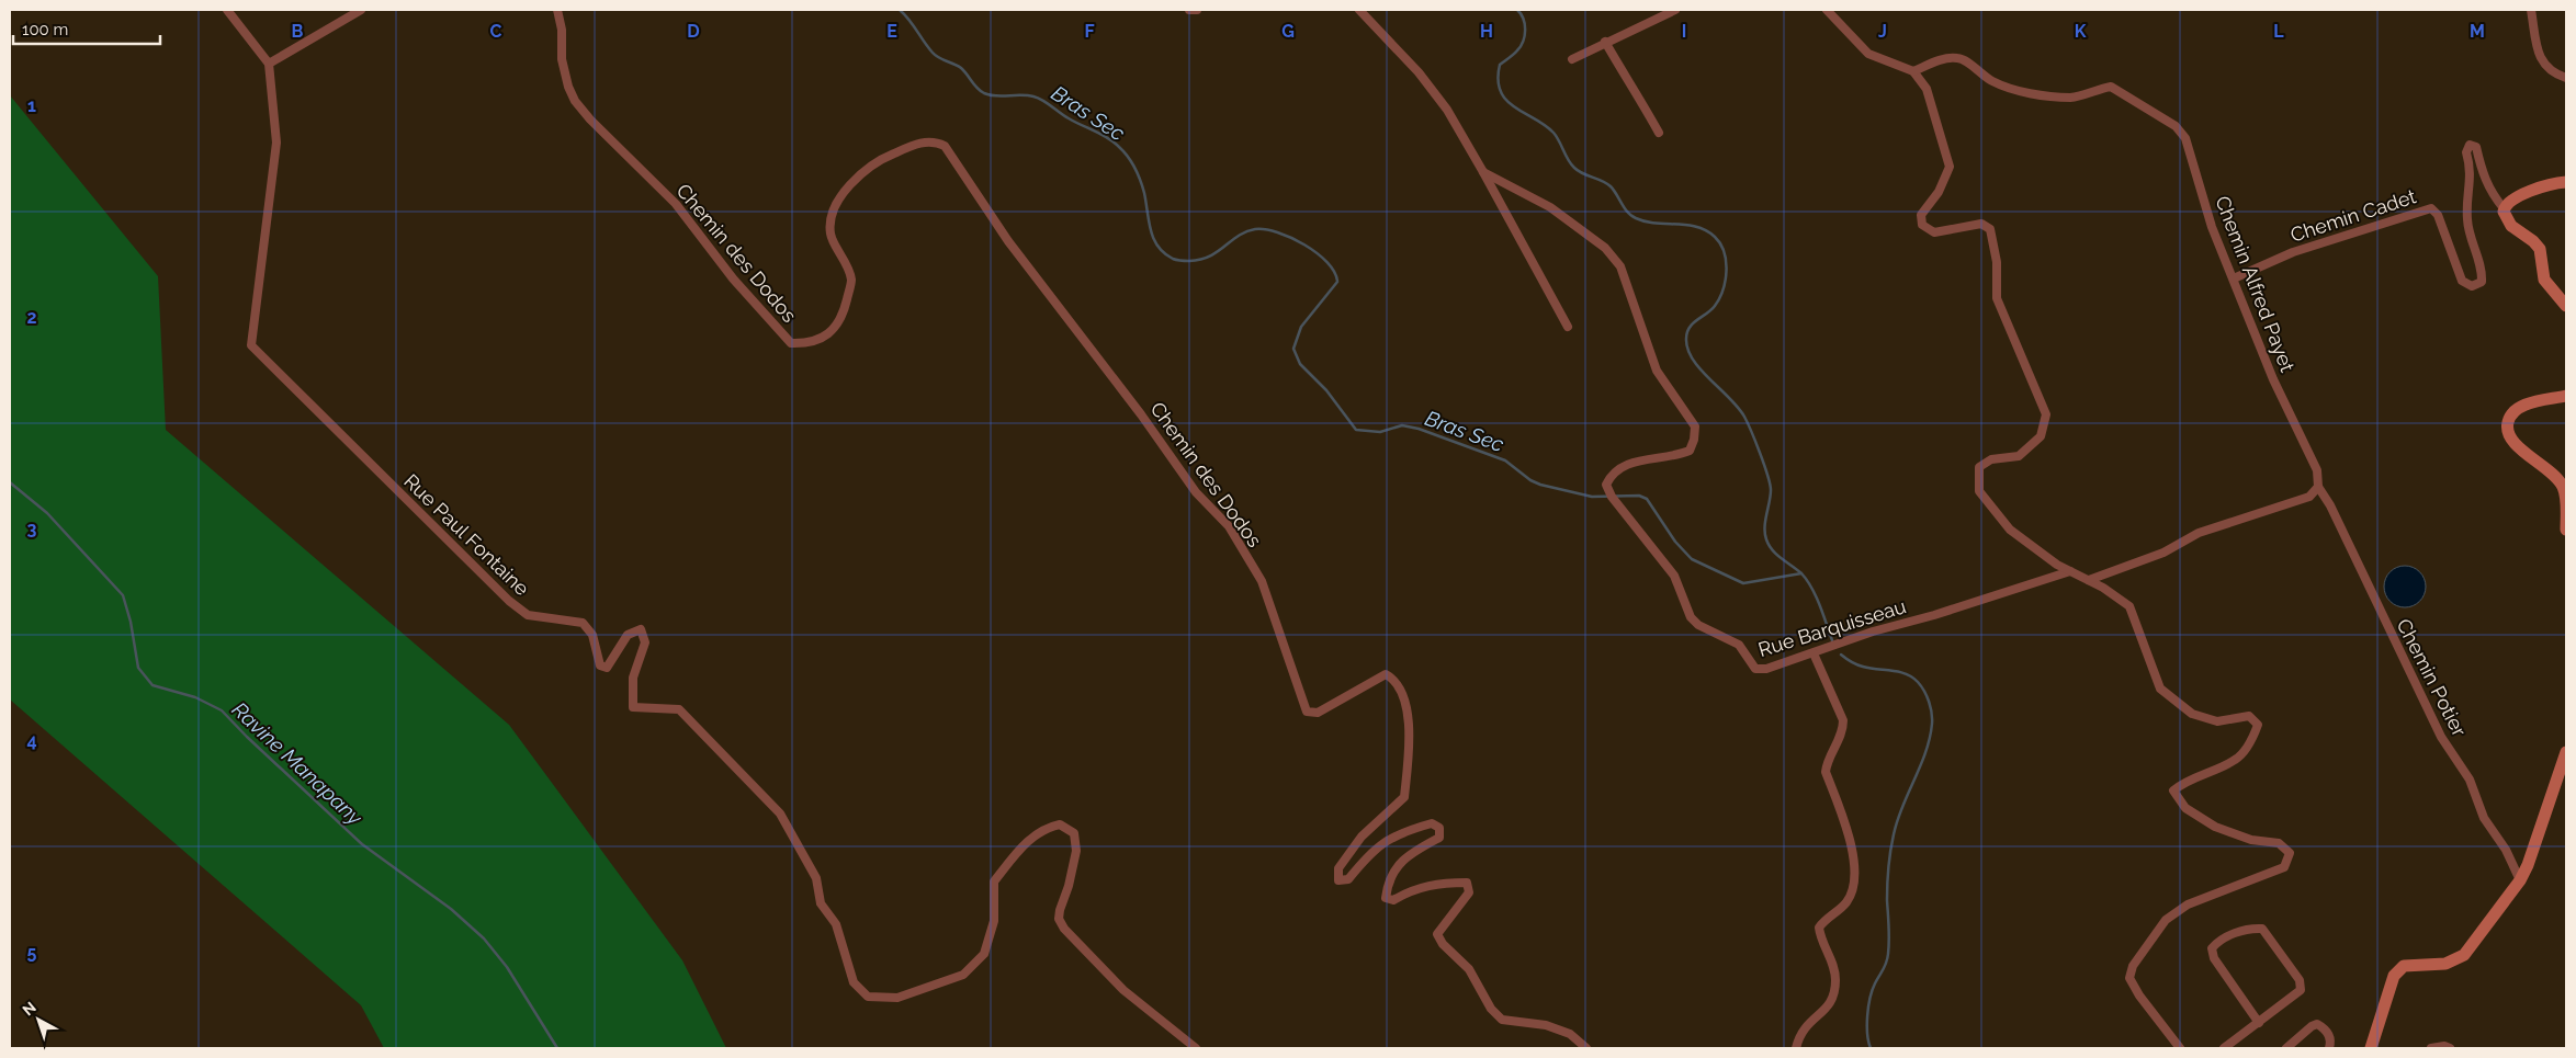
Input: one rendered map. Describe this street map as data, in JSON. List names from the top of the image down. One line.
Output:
{"streets":{"street":["Chemin Cadet","Chemin des Dodos","Chemin Alfred Payet","Rue Paul Fontaine","Rue Barquisseau","Chemin Potier"]},"crossings":[["Chemin Cadet","Chemin Alfred Payet"],["Chemin Alfred Payet","Chemin Potier"]],"water":["Bras Sec","Ravine Manapany"],"scale_bar":"100 m","north":"top left","grid":{"columns":["B","C","D","E","F","G","H","I","J","K","L","M"],"rows":["1","2","3","4","5"]}}
